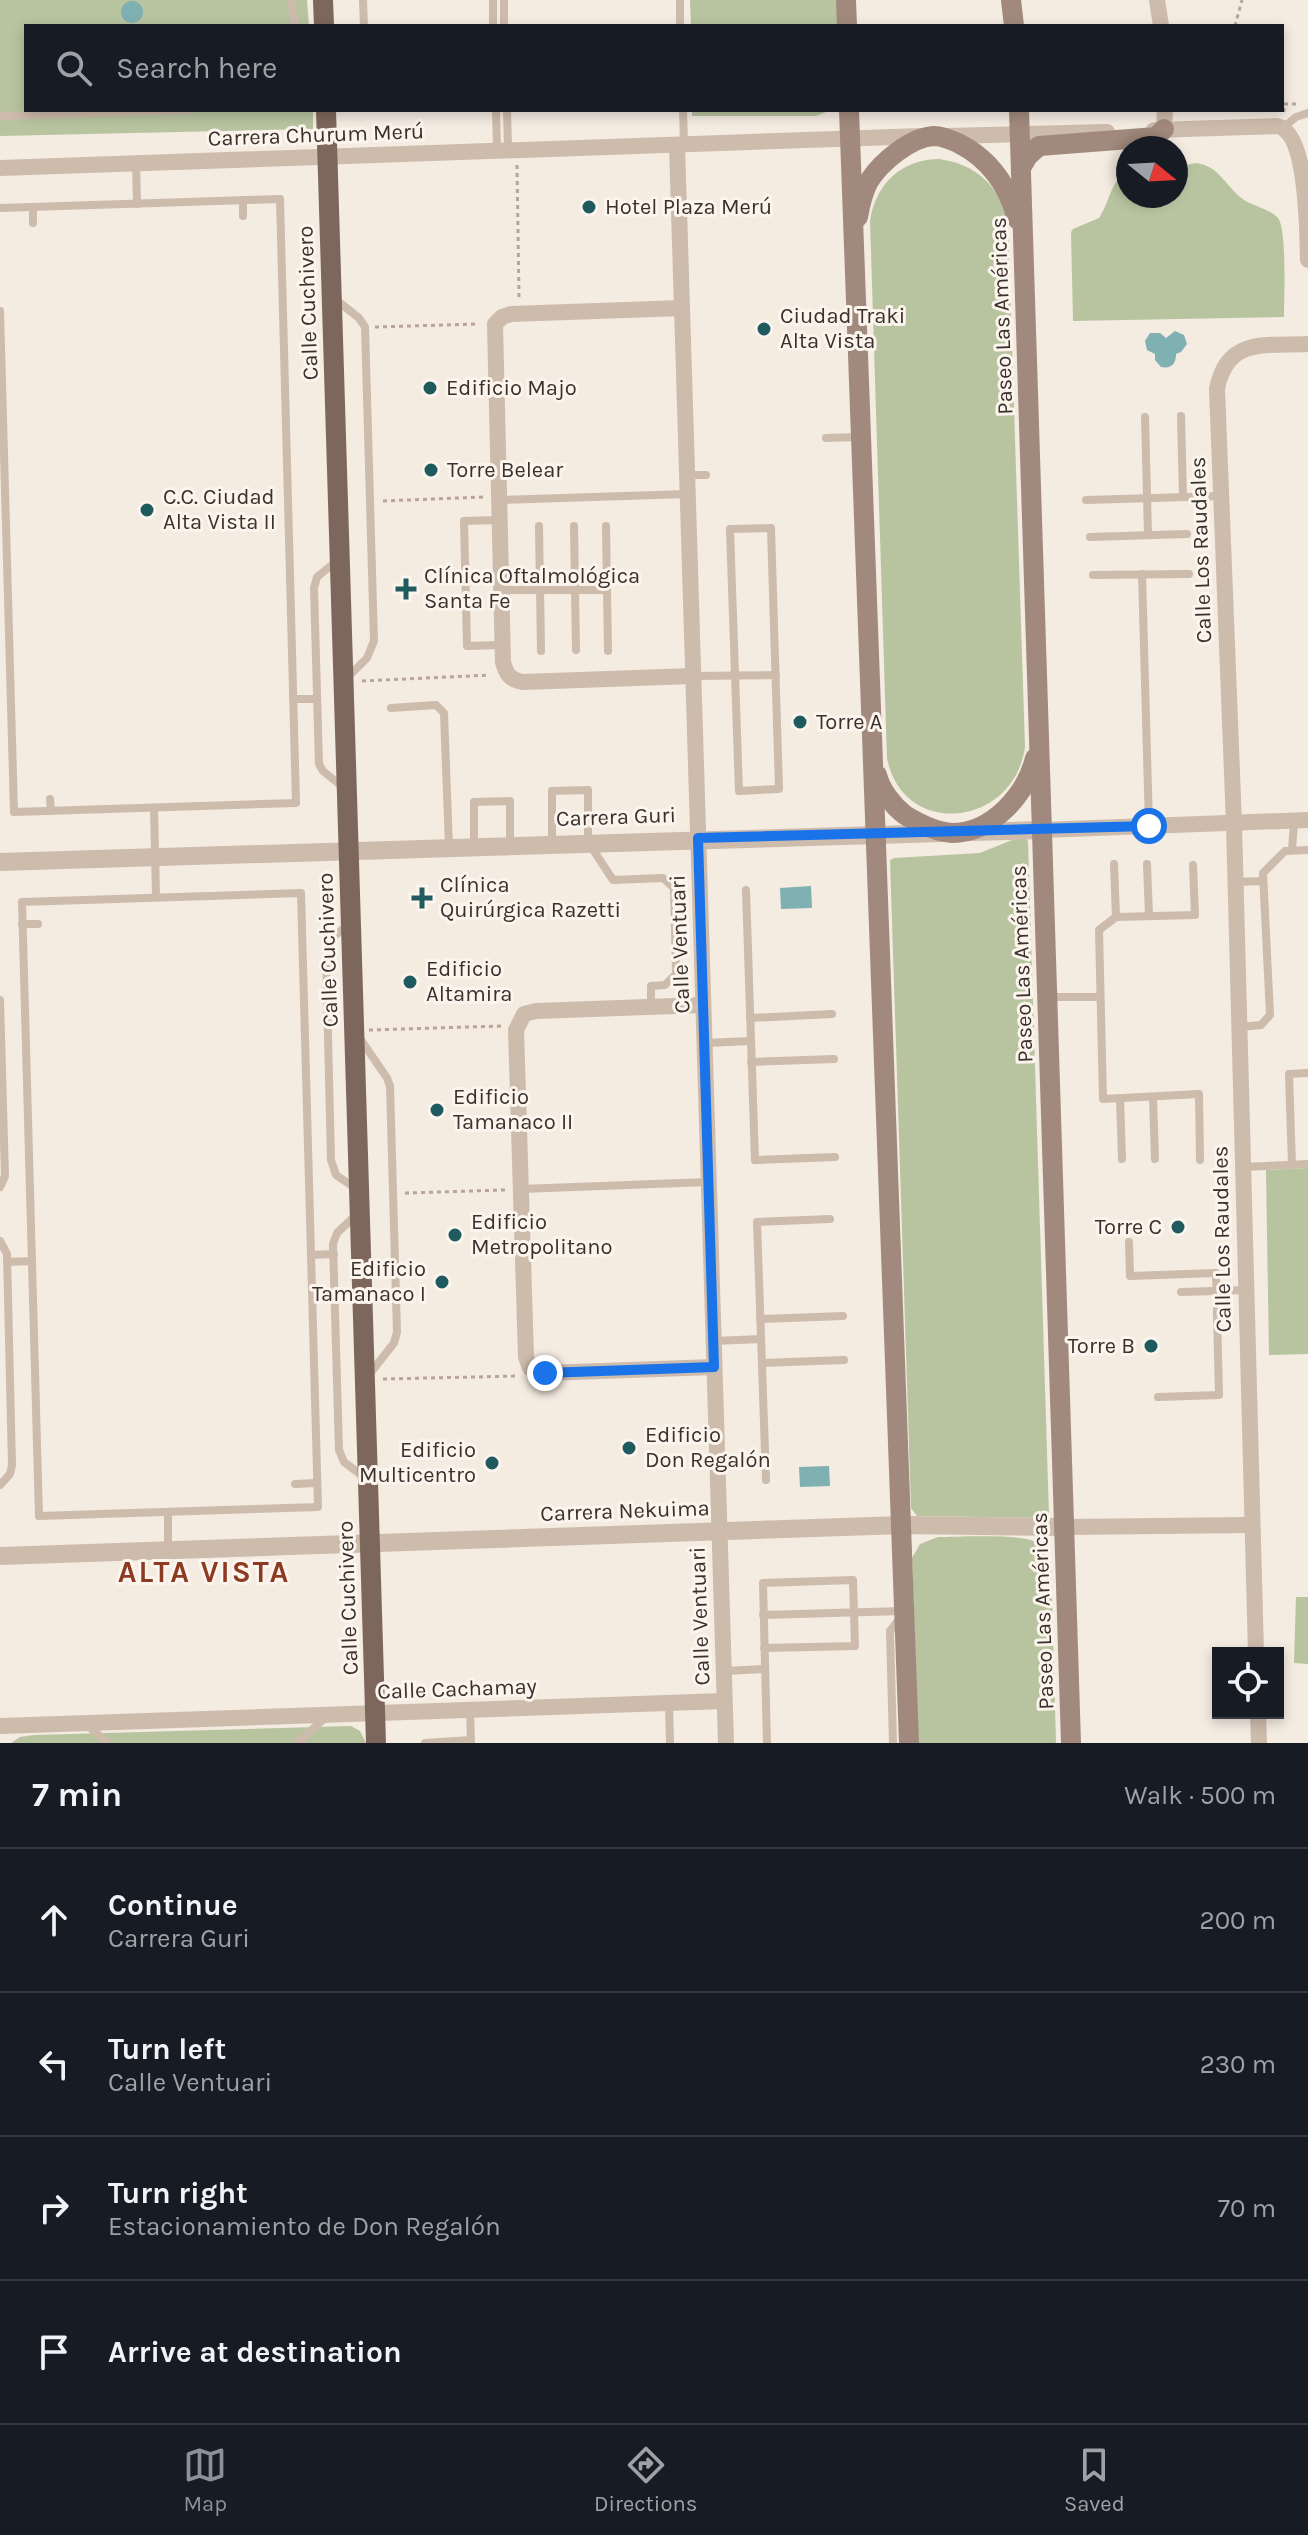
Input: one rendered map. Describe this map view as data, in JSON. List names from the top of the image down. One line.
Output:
{"streets":{"main road":["Calle Cuchivero","Paseo Las Américas"],"street":["Carrera Churum Merú","Calle Los Raudales","Carrera Guri","Calle Ventuari","Carrera Nekuima","Calle Cachamay"]},"crossings":[["Carrera Churum Merú","Calle Cuchivero"],["Carrera Churum Merú","Paseo Las Américas"],["Carrera Churum Merú","Calle Ventuari"],["Calle Cuchivero","Carrera Guri"],["Calle Cuchivero","Carrera Nekuima"],["Calle Cuchivero","Calle Cachamay"],["Paseo Las Américas","Carrera Guri"],["Paseo Las Américas","Carrera Nekuima"],["Calle Los Raudales","Carrera Guri"],["Calle Los Raudales","Carrera Nekuima"],["Carrera Guri","Calle Ventuari"],["Calle Ventuari","Carrera Nekuima"],["Calle Ventuari","Calle Cachamay"]],"districts":["ALTA VISTA"],"places":{"other":["Hotel Plaza Merú","Ciudad Traki Alta Vista","Edificio Majo","Torre Belear","C.C. Ciudad Alta Vista II","Torre A","Edificio Altamira","Edificio Tamanaco II","Torre C","Edificio Metropolitano","Edificio Tamanaco I","Torre B","Edificio Don Regalón","Edificio Multicentro"],"health":["Clínica Oftalmológica Santa Fe","Clínica Quirúrgica Razetti"]},"north":"right","page":{"search":"Search here","heading":["7 min","Walk · 500 m"],"list":[["Continue","Carrera Guri","200 m"],["Turn left","Calle Ventuari","230 m"],["Turn right","Estacionamiento de Don Regalón","70 m"],"Arrive at destination"],"nav":["Map","Directions","Saved"]}}
